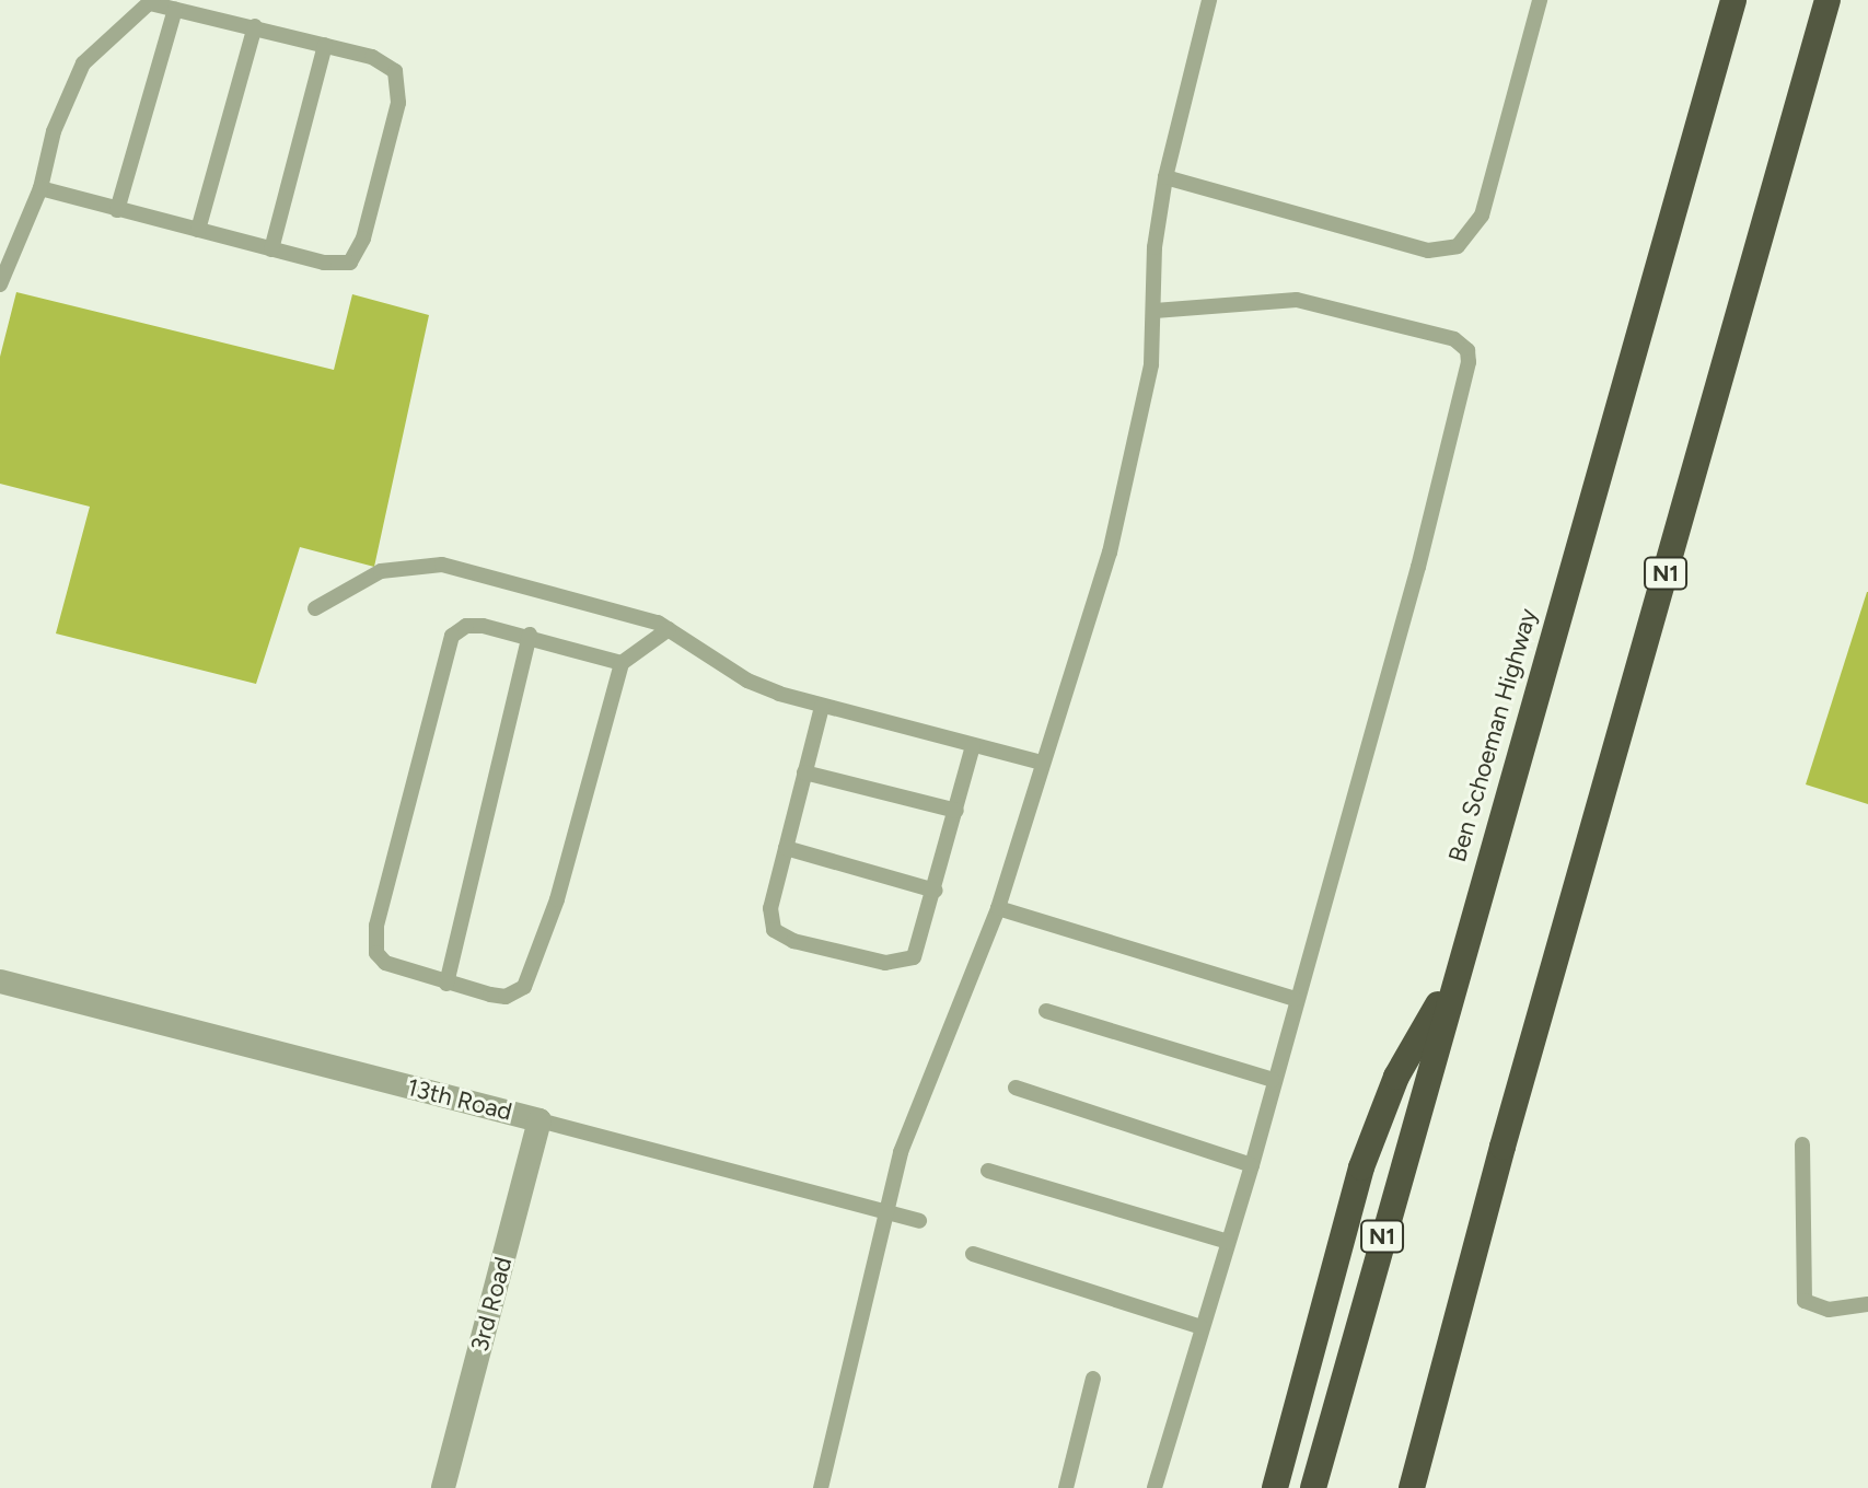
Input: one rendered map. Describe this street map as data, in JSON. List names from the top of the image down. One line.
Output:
{"streets":{"highway":["N1","Ben Schoeman Highway"],"street":["13th Road","3rd Road"]},"crossings":[["13th Road","3rd Road"]]}
